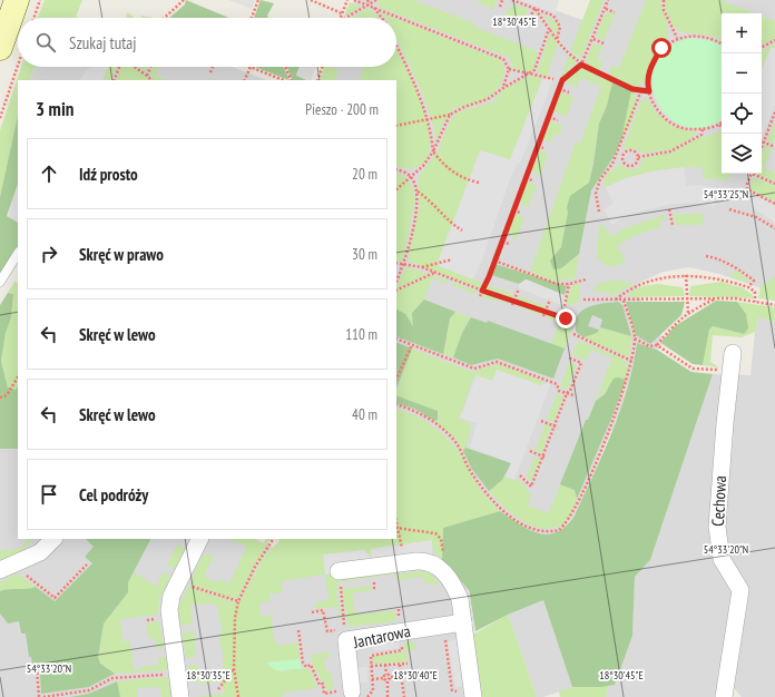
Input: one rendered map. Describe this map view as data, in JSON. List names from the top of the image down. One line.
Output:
{"streets":{"street":["Cechowa","Jantarowa"]},"page":{"map_buttons":["+","−"],"search":"Szukaj tutaj","heading":["3 min","Pieszo · 200 m"],"list":[["Idź prosto","20 m"],["Skręć w prawo","30 m"],["Skręć w lewo","110 m"],["Skręć w lewo","40 m"],"Cel podróży"]},"coordinates":["18°30'45\"E","54°33'25\"N","54°33'20\"N","18°30'35\"E","18°30'40\"E"]}
